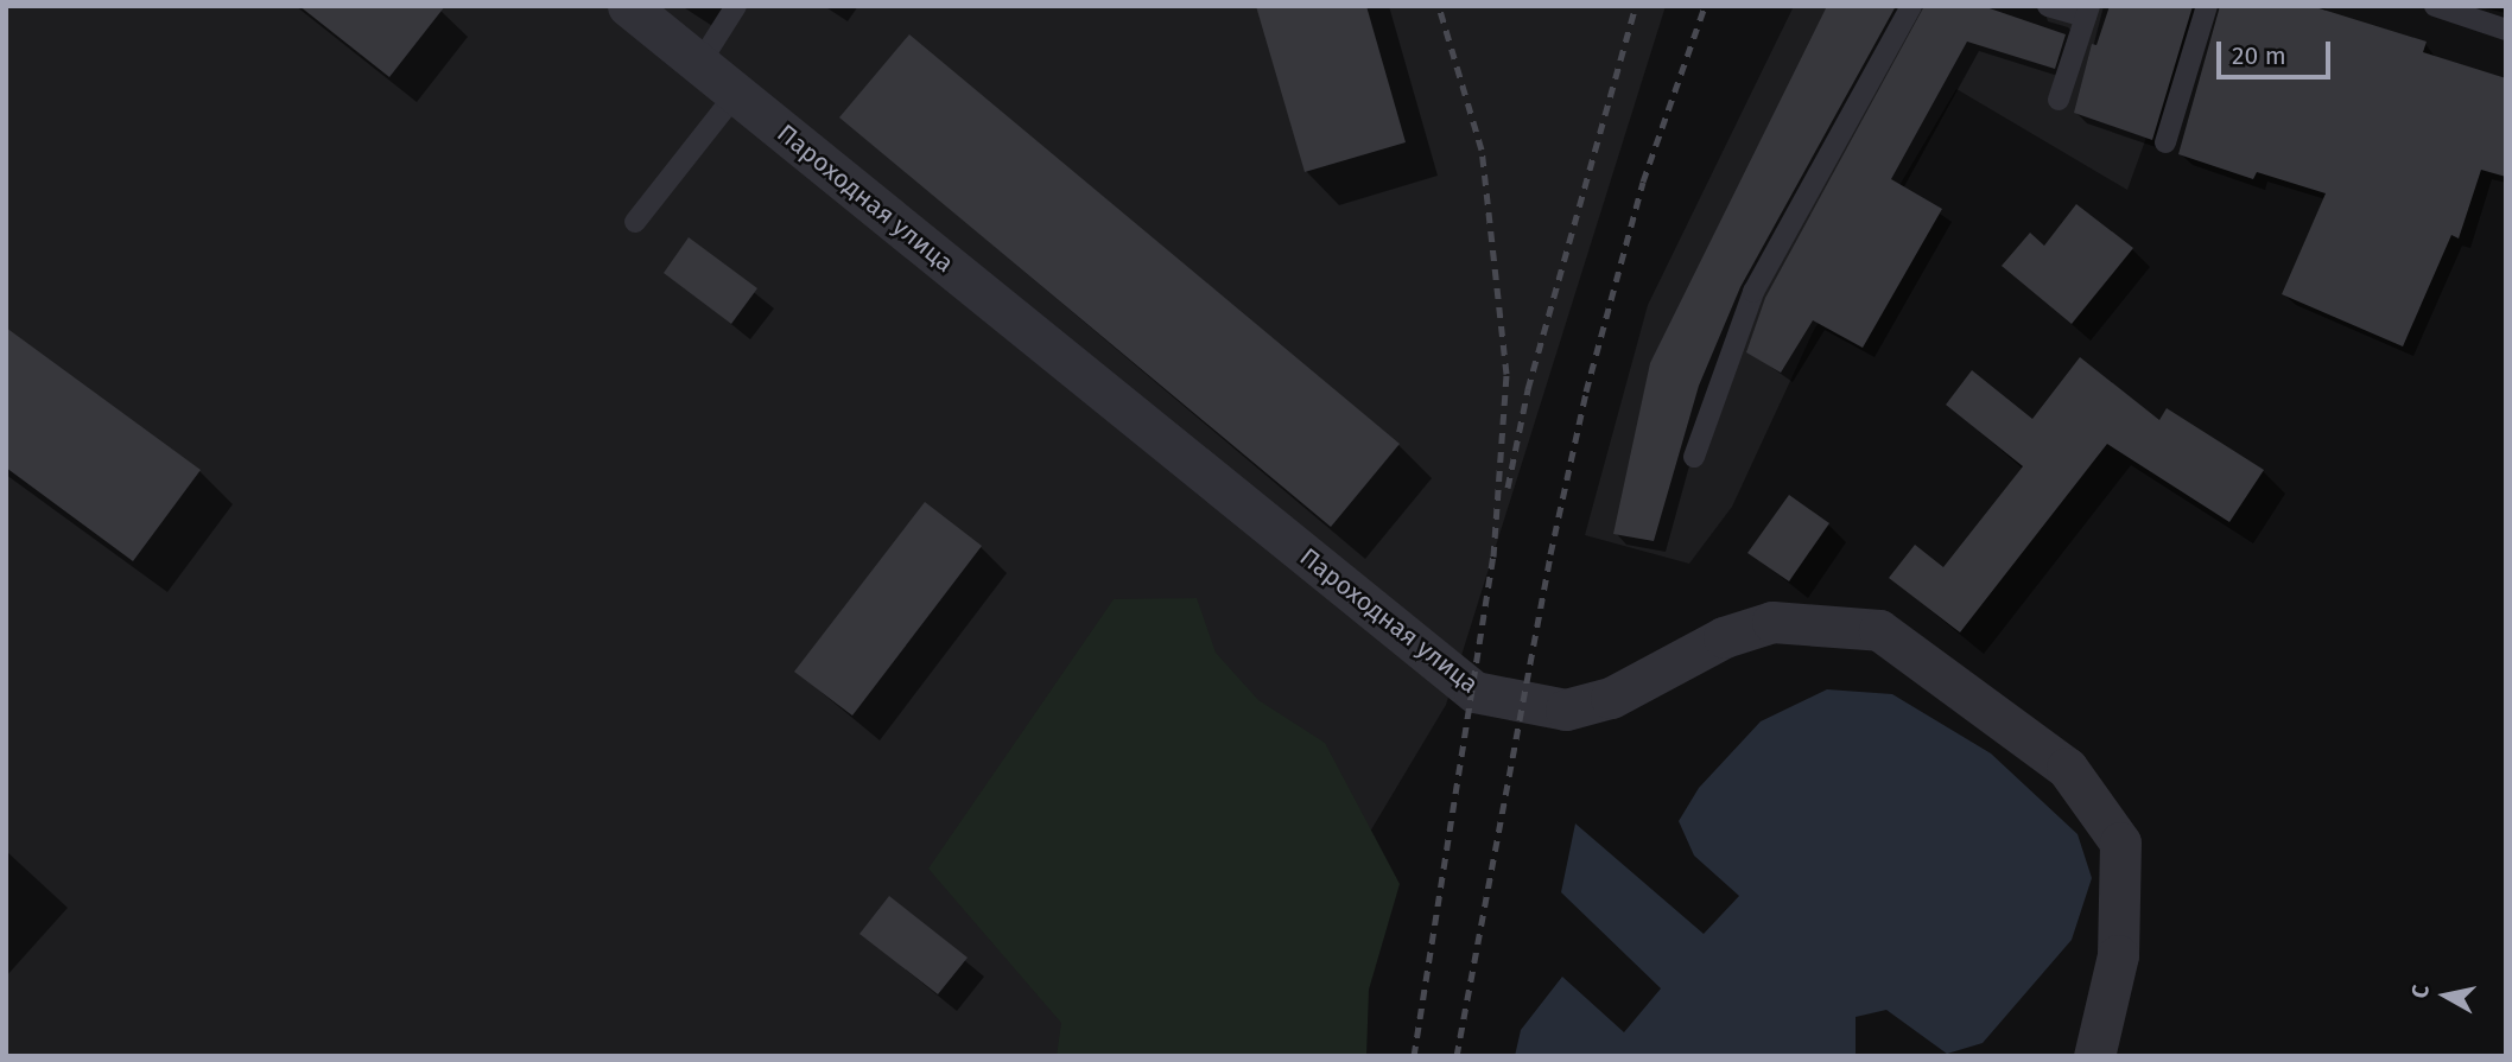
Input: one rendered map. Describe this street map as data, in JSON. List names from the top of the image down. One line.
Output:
{"streets":{"street":["Пароходная улица"]},"scale_bar":"20 m","north":"left"}
